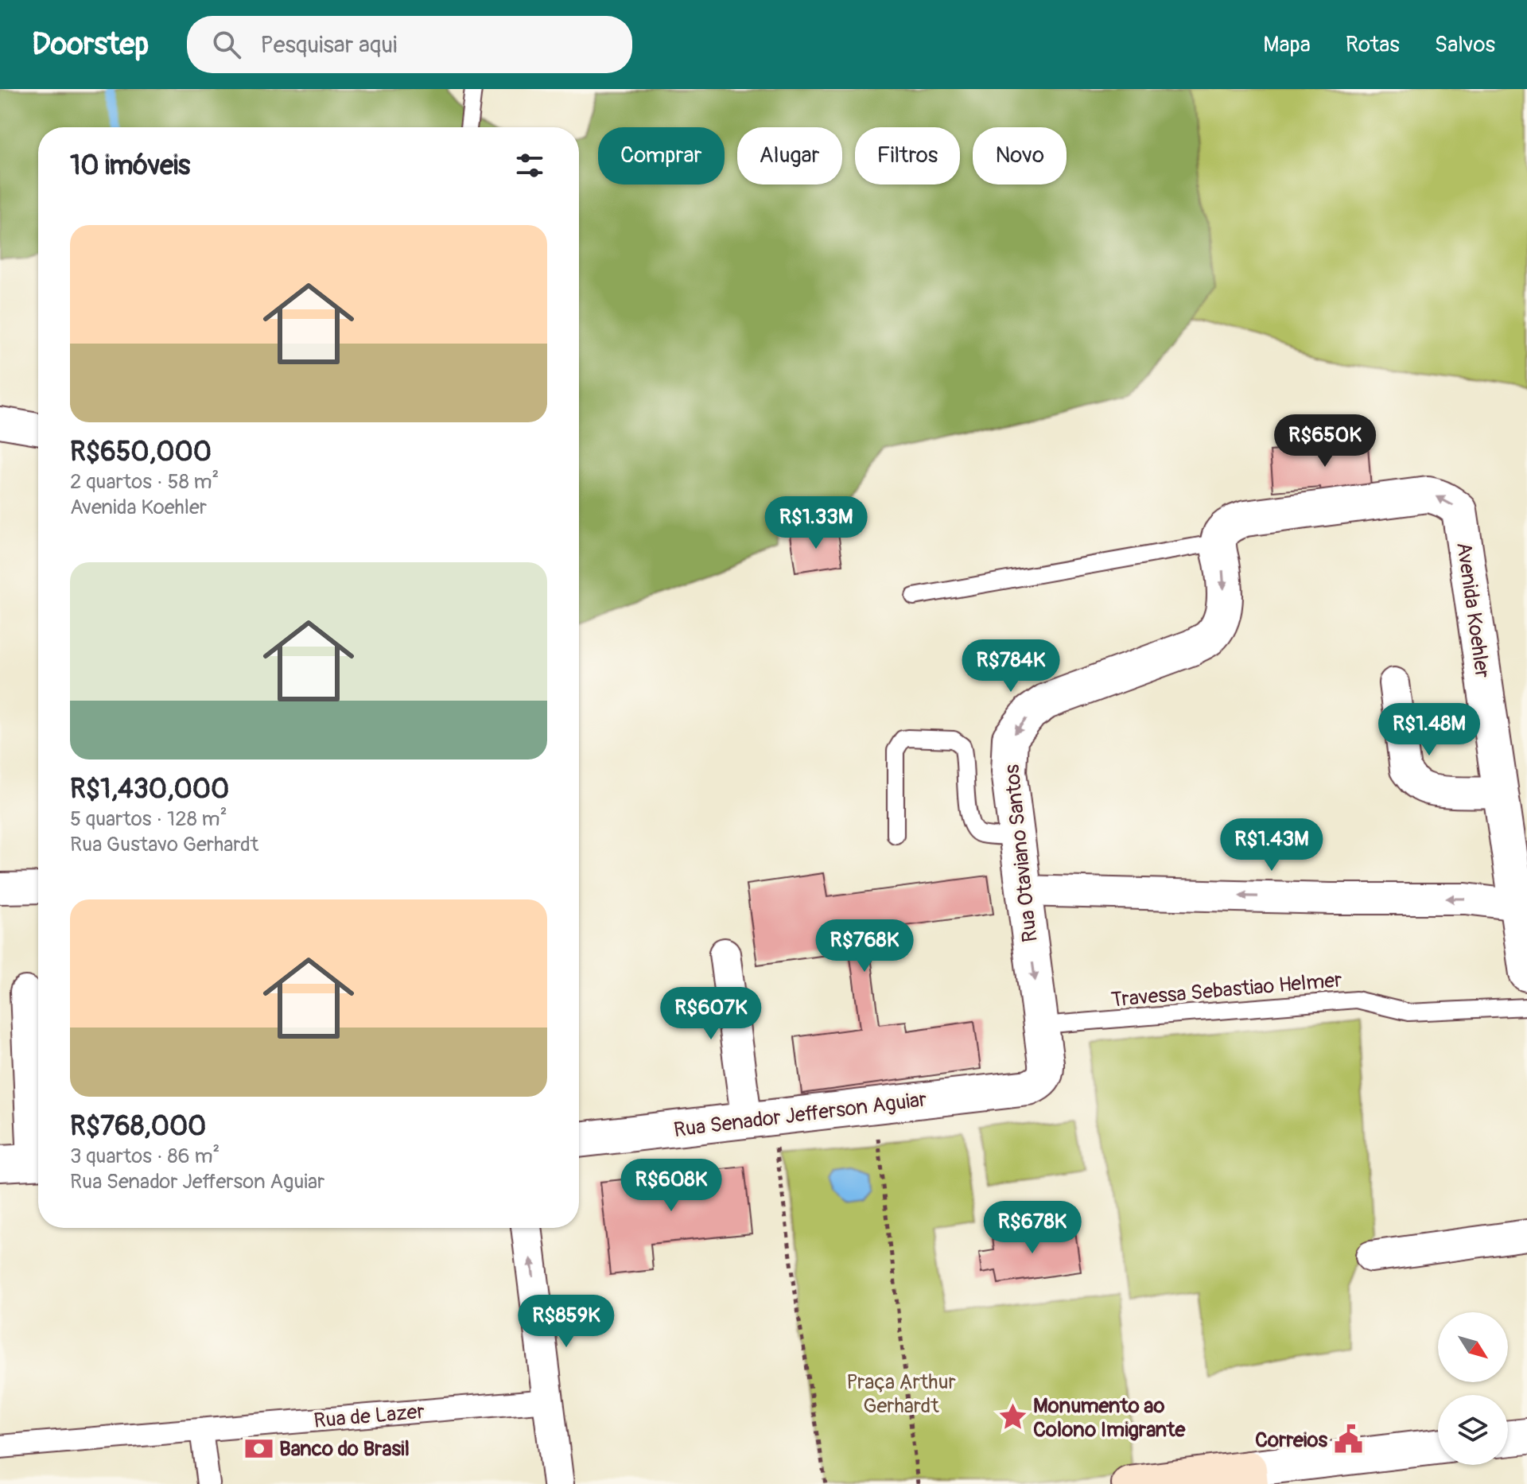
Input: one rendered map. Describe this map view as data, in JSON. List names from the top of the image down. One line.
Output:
{"streets":{"street":["Avenida Koehler","Rua Otaviano Santos","Rua Senador Jefferson Aguiar","Rua de Lazer"],"lane":["Travessa Sebastiao Helmer"]},"crossings":[["Avenida Koehler","Rua Otaviano Santos"],["Rua Otaviano Santos","Travessa Sebastiao Helmer"],["Rua Otaviano Santos","Rua Senador Jefferson Aguiar"]],"one_way":["Rua Otaviano Santos"],"parks":["Praça Arthur Gerhardt"],"places":{"place":["Monumento ao Colono Imigrante"],"public building":["Correios"],"bank":["Banco do Brasil"]},"north":"bottom right","page":{"header":"Doorstep","search":"Pesquisar aqui","nav":["Mapa","Rotas","Salvos"],"chip":["Comprar","Alugar","Filtros","Novo"],"heading":"10 imóveis","list":[{"name":"R$650,000","note":"2 quartos · 58 m² · Avenida Koehler"},{"name":"R$1,430,000","note":"5 quartos · 128 m² · Rua Gustavo Gerhardt"},{"name":"R$768,000","note":"3 quartos · 86 m² · Rua Senador Jefferson Aguiar"}],"price":["R$650K","R$1.33M","R$784K","R$1.48M","R$1.43M","R$768K","R$607K","R$608K","R$678K","R$859K"]}}
